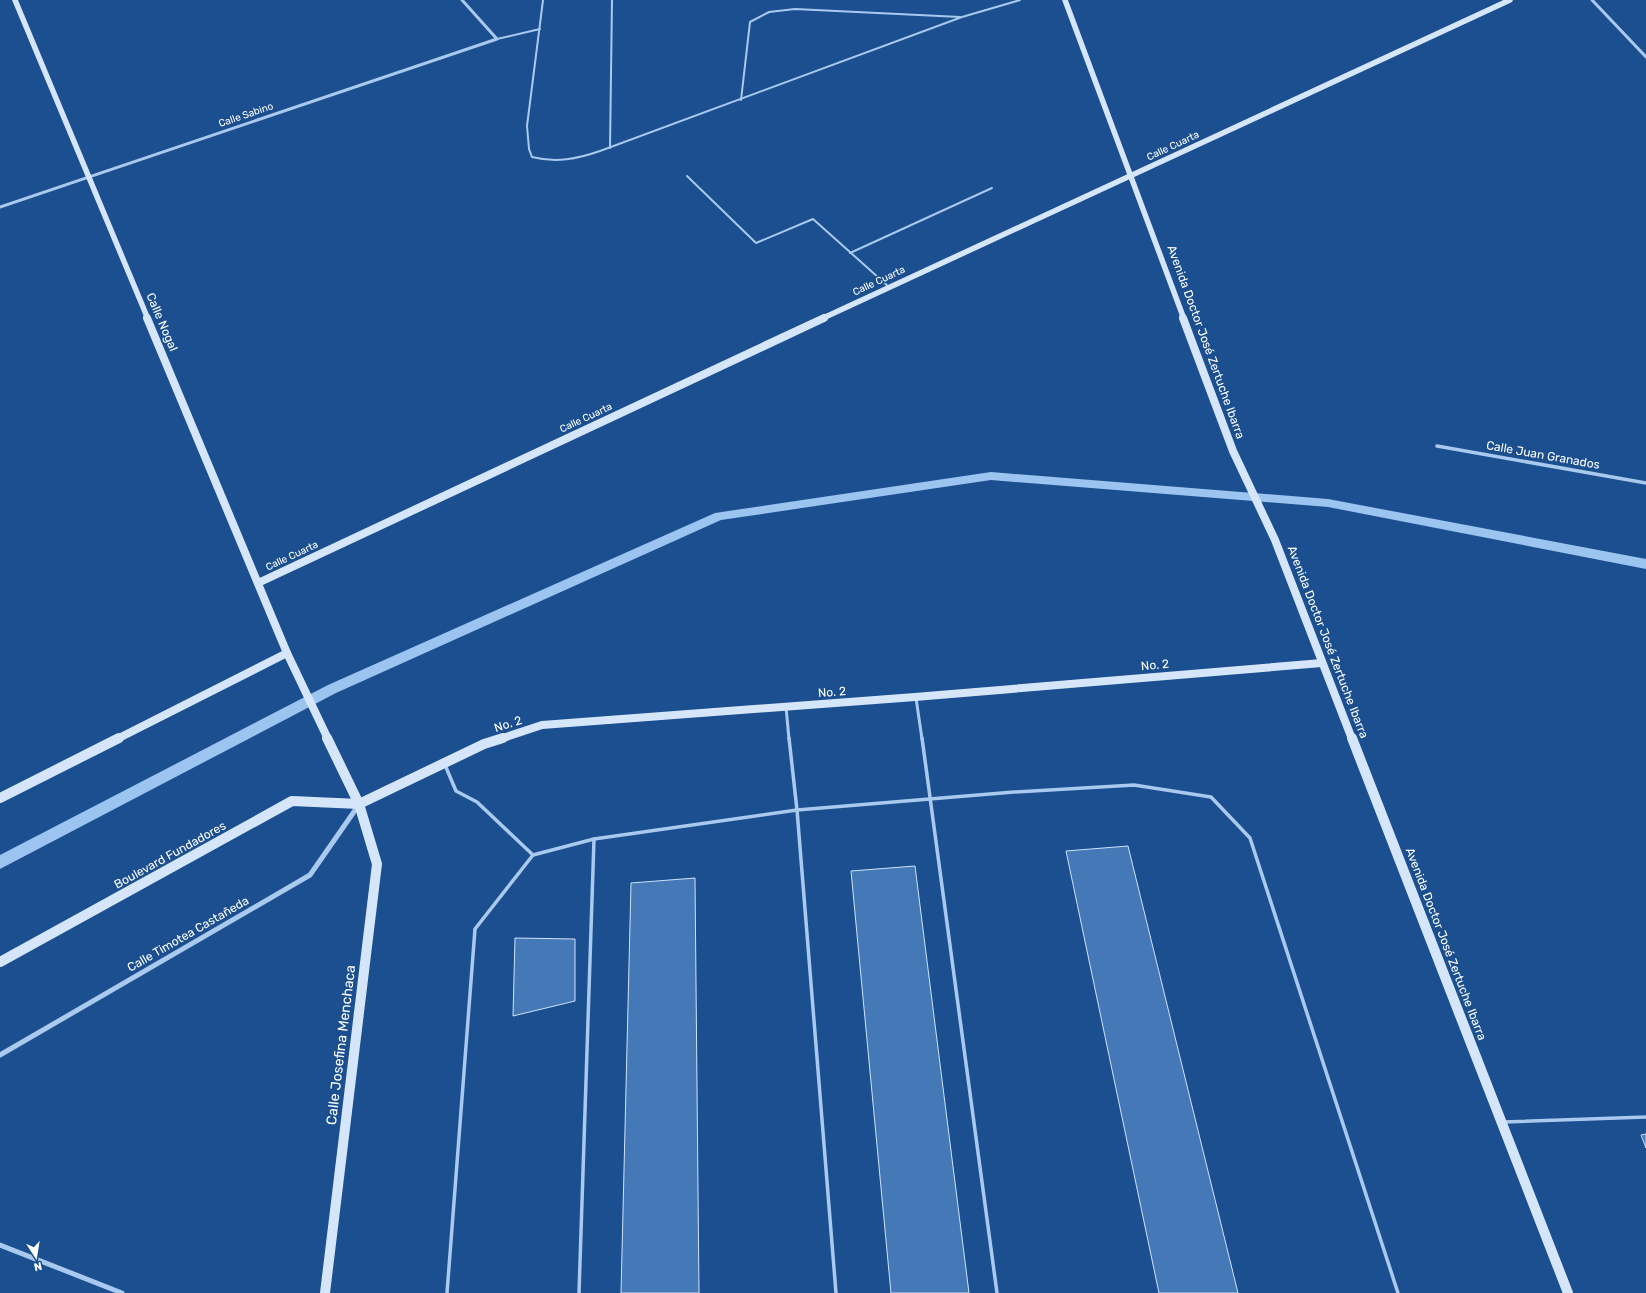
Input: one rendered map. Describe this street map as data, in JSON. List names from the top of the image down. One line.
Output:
{"streets":{"main road":["Calle Cuarta","Calle Nogal","Avenida Doctor José Zertuche Ibarra","No. 2","Boulevard Fundadores","Calle Josefina Menchaca"],"street":["Calle Sabino","Calle Juan Granados","Calle Timotea Castañeda"]},"crossings":[["Calle Sabino","Calle Nogal"],["Calle Cuarta","Calle Nogal"],["Calle Cuarta","Avenida Doctor José Zertuche Ibarra"],["Calle Nogal","Calle Josefina Menchaca"],["Avenida Doctor José Zertuche Ibarra","No. 2"],["No. 2","Boulevard Fundadores"],["No. 2","Calle Timotea Castañeda"],["No. 2","Calle Josefina Menchaca"],["Boulevard Fundadores","Calle Timotea Castañeda"],["Boulevard Fundadores","Calle Josefina Menchaca"],["Calle Timotea Castañeda","Calle Josefina Menchaca"]],"north":"bottom"}
